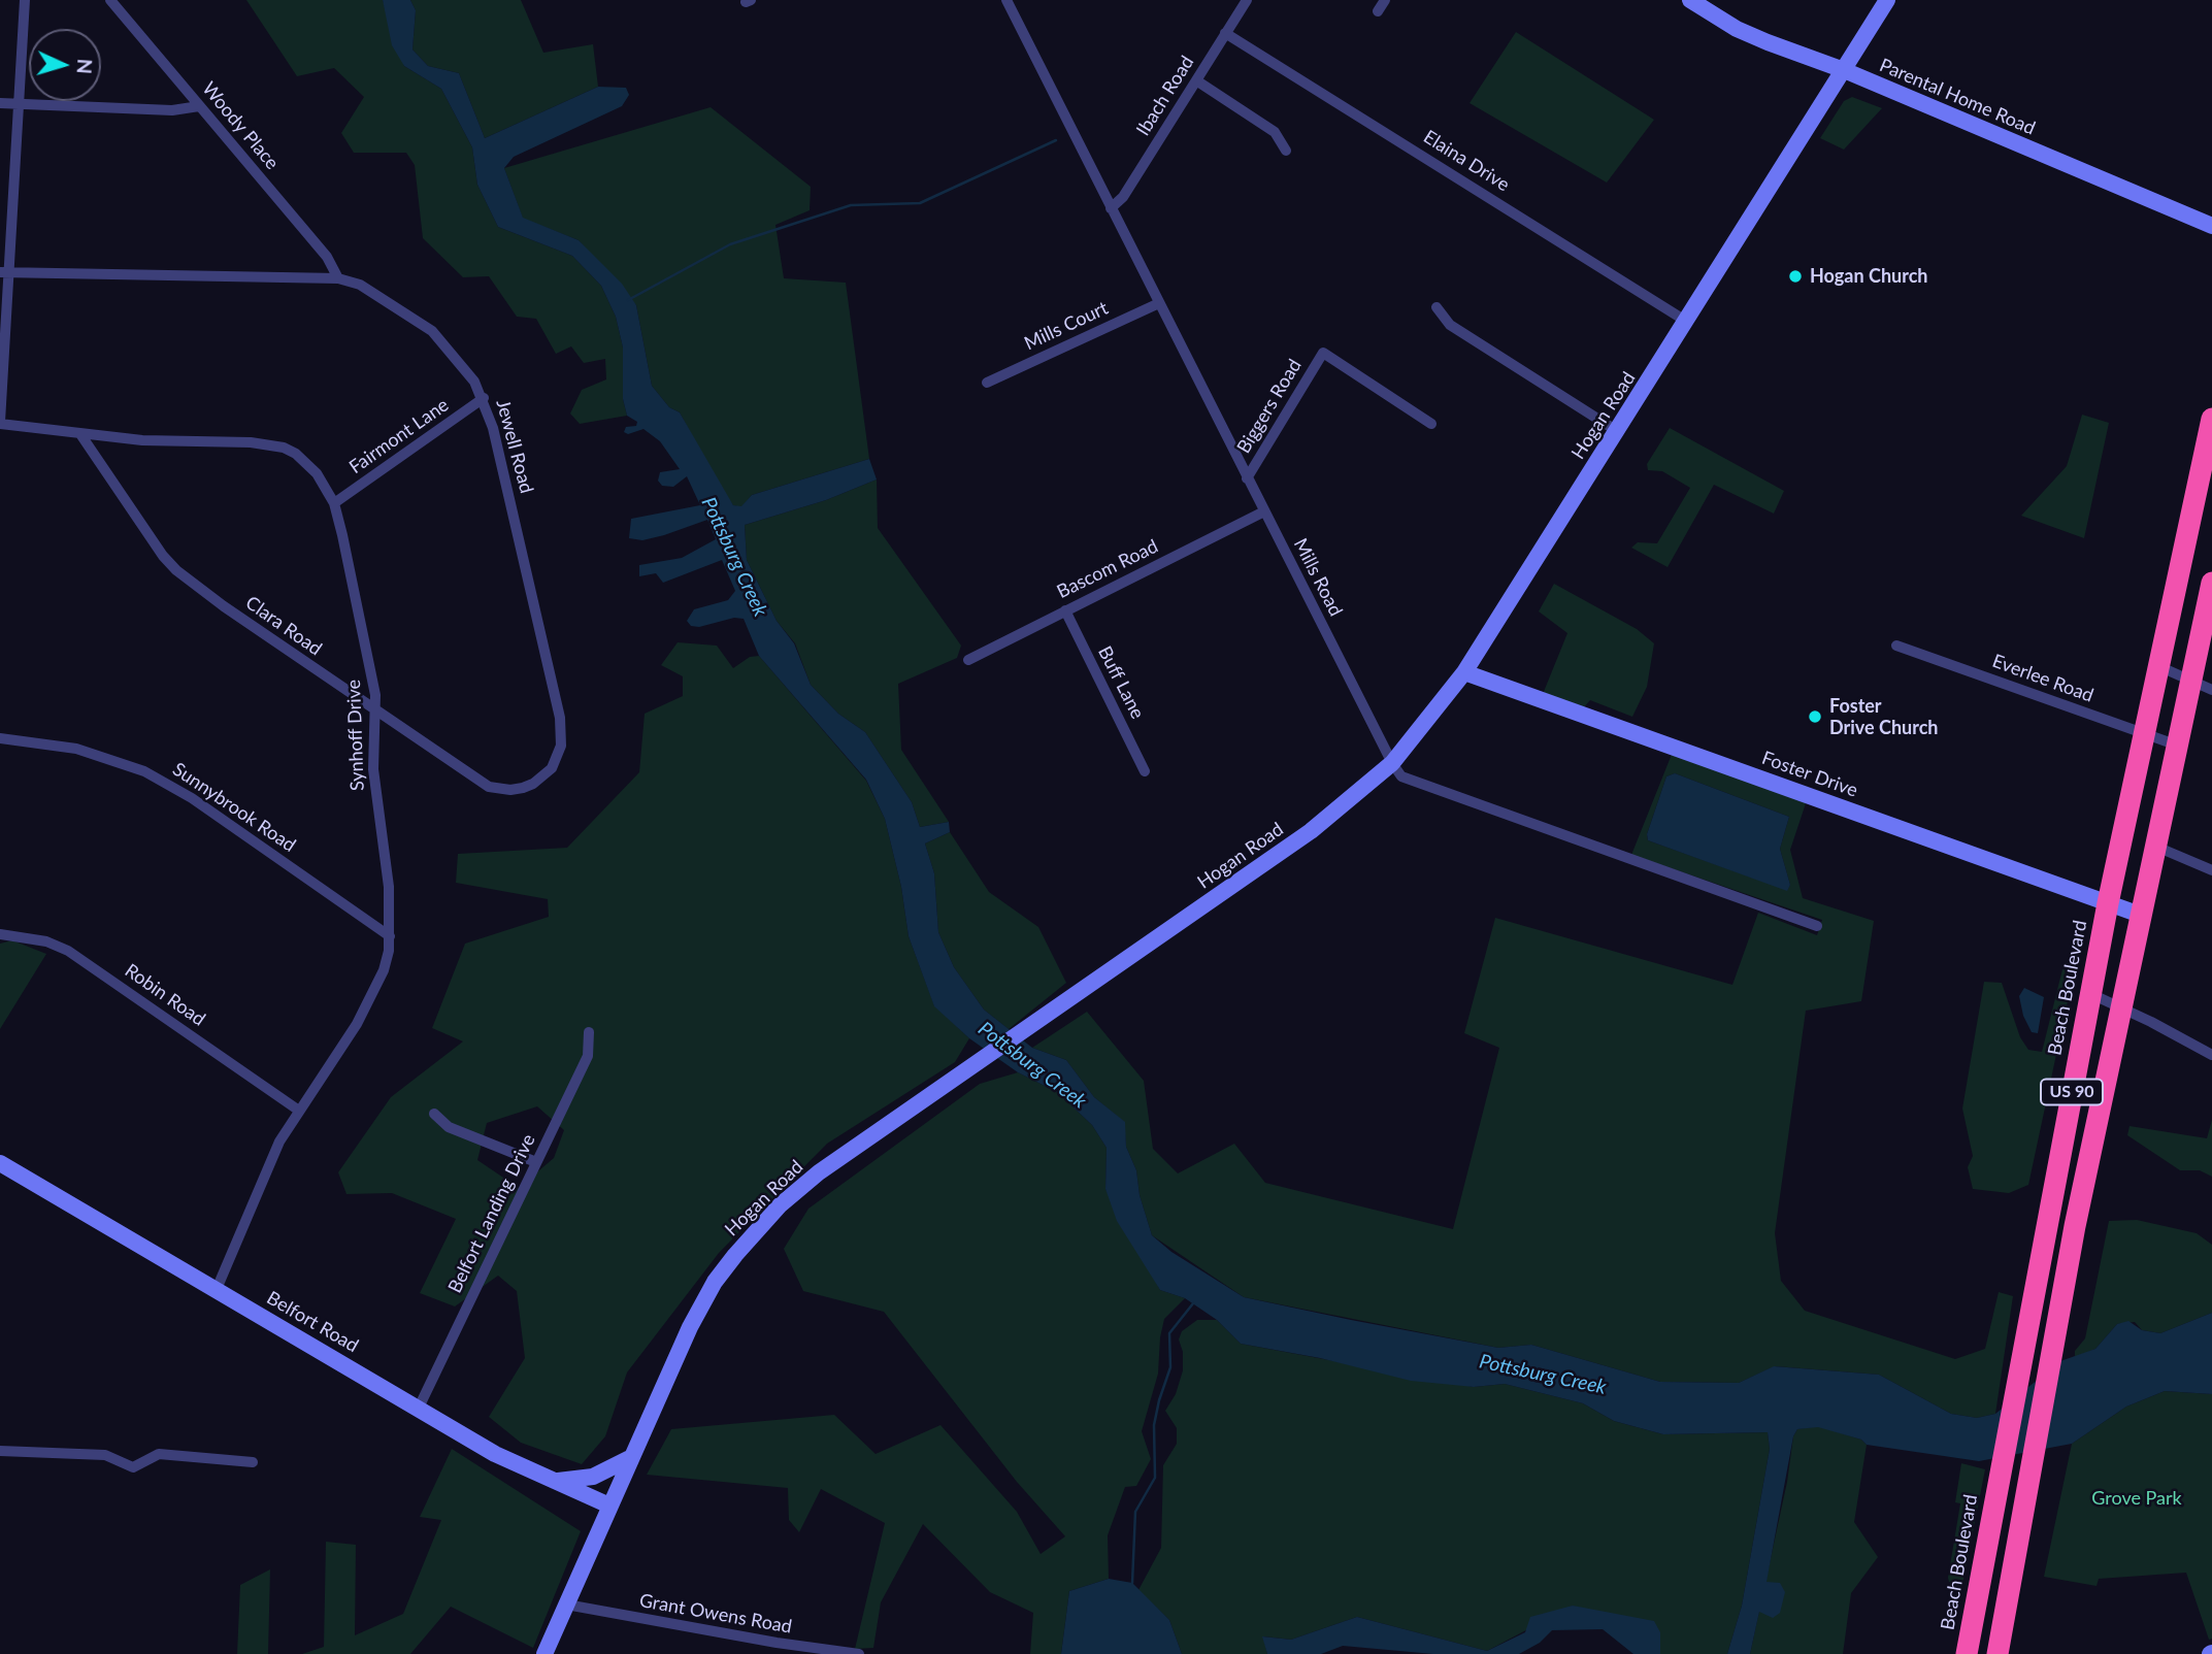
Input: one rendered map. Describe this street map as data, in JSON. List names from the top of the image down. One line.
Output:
{"streets":{"highway":["Beach Boulevard","US 90"],"main road":["Parental Home Road","Hogan Road","Foster Drive","Belfort Road"],"street":["Ibach Road","Woody Place","Elaina Drive","Mills Court","Biggers Road","Fairmont Lane","Jewell Road","Bascom Road","Mills Road","Clara Road","Everlee Road","Buff Lane","Synhoff Drive","Sunnybrook Road","Robin Road","Belfort Landing Drive","Grant Owens Road"]},"crossings":[["Ibach Road","Elaina Drive"],["Ibach Road","Mills Road"],["Parental Home Road","Hogan Road"],["Woody Place","Jewell Road"],["Elaina Drive","Hogan Road"],["Mills Court","Mills Road"],["Biggers Road","Mills Road"],["Hogan Road","Mills Road"],["Hogan Road","Foster Drive"],["Hogan Road","Belfort Road"],["Hogan Road","Grant Owens Road"],["Fairmont Lane","Jewell Road"],["Fairmont Lane","Synhoff Drive"],["Jewell Road","Clara Road"],["Bascom Road","Mills Road"],["Bascom Road","Buff Lane"],["Clara Road","Synhoff Drive"],["Everlee Road","Beach Boulevard"],["Everlee Road","US 90"],["Synhoff Drive","Sunnybrook Road"],["Synhoff Drive","Robin Road"],["Synhoff Drive","Belfort Road"],["Foster Drive","Beach Boulevard"],["Foster Drive","US 90"],["Beach Boulevard","US 90"],["Belfort Landing Drive","Belfort Road"]],"water":["Pottsburg Creek"],"parks":["Grove Park"],"places":["Hogan Church","Foster Drive Church"],"north":"right"}
